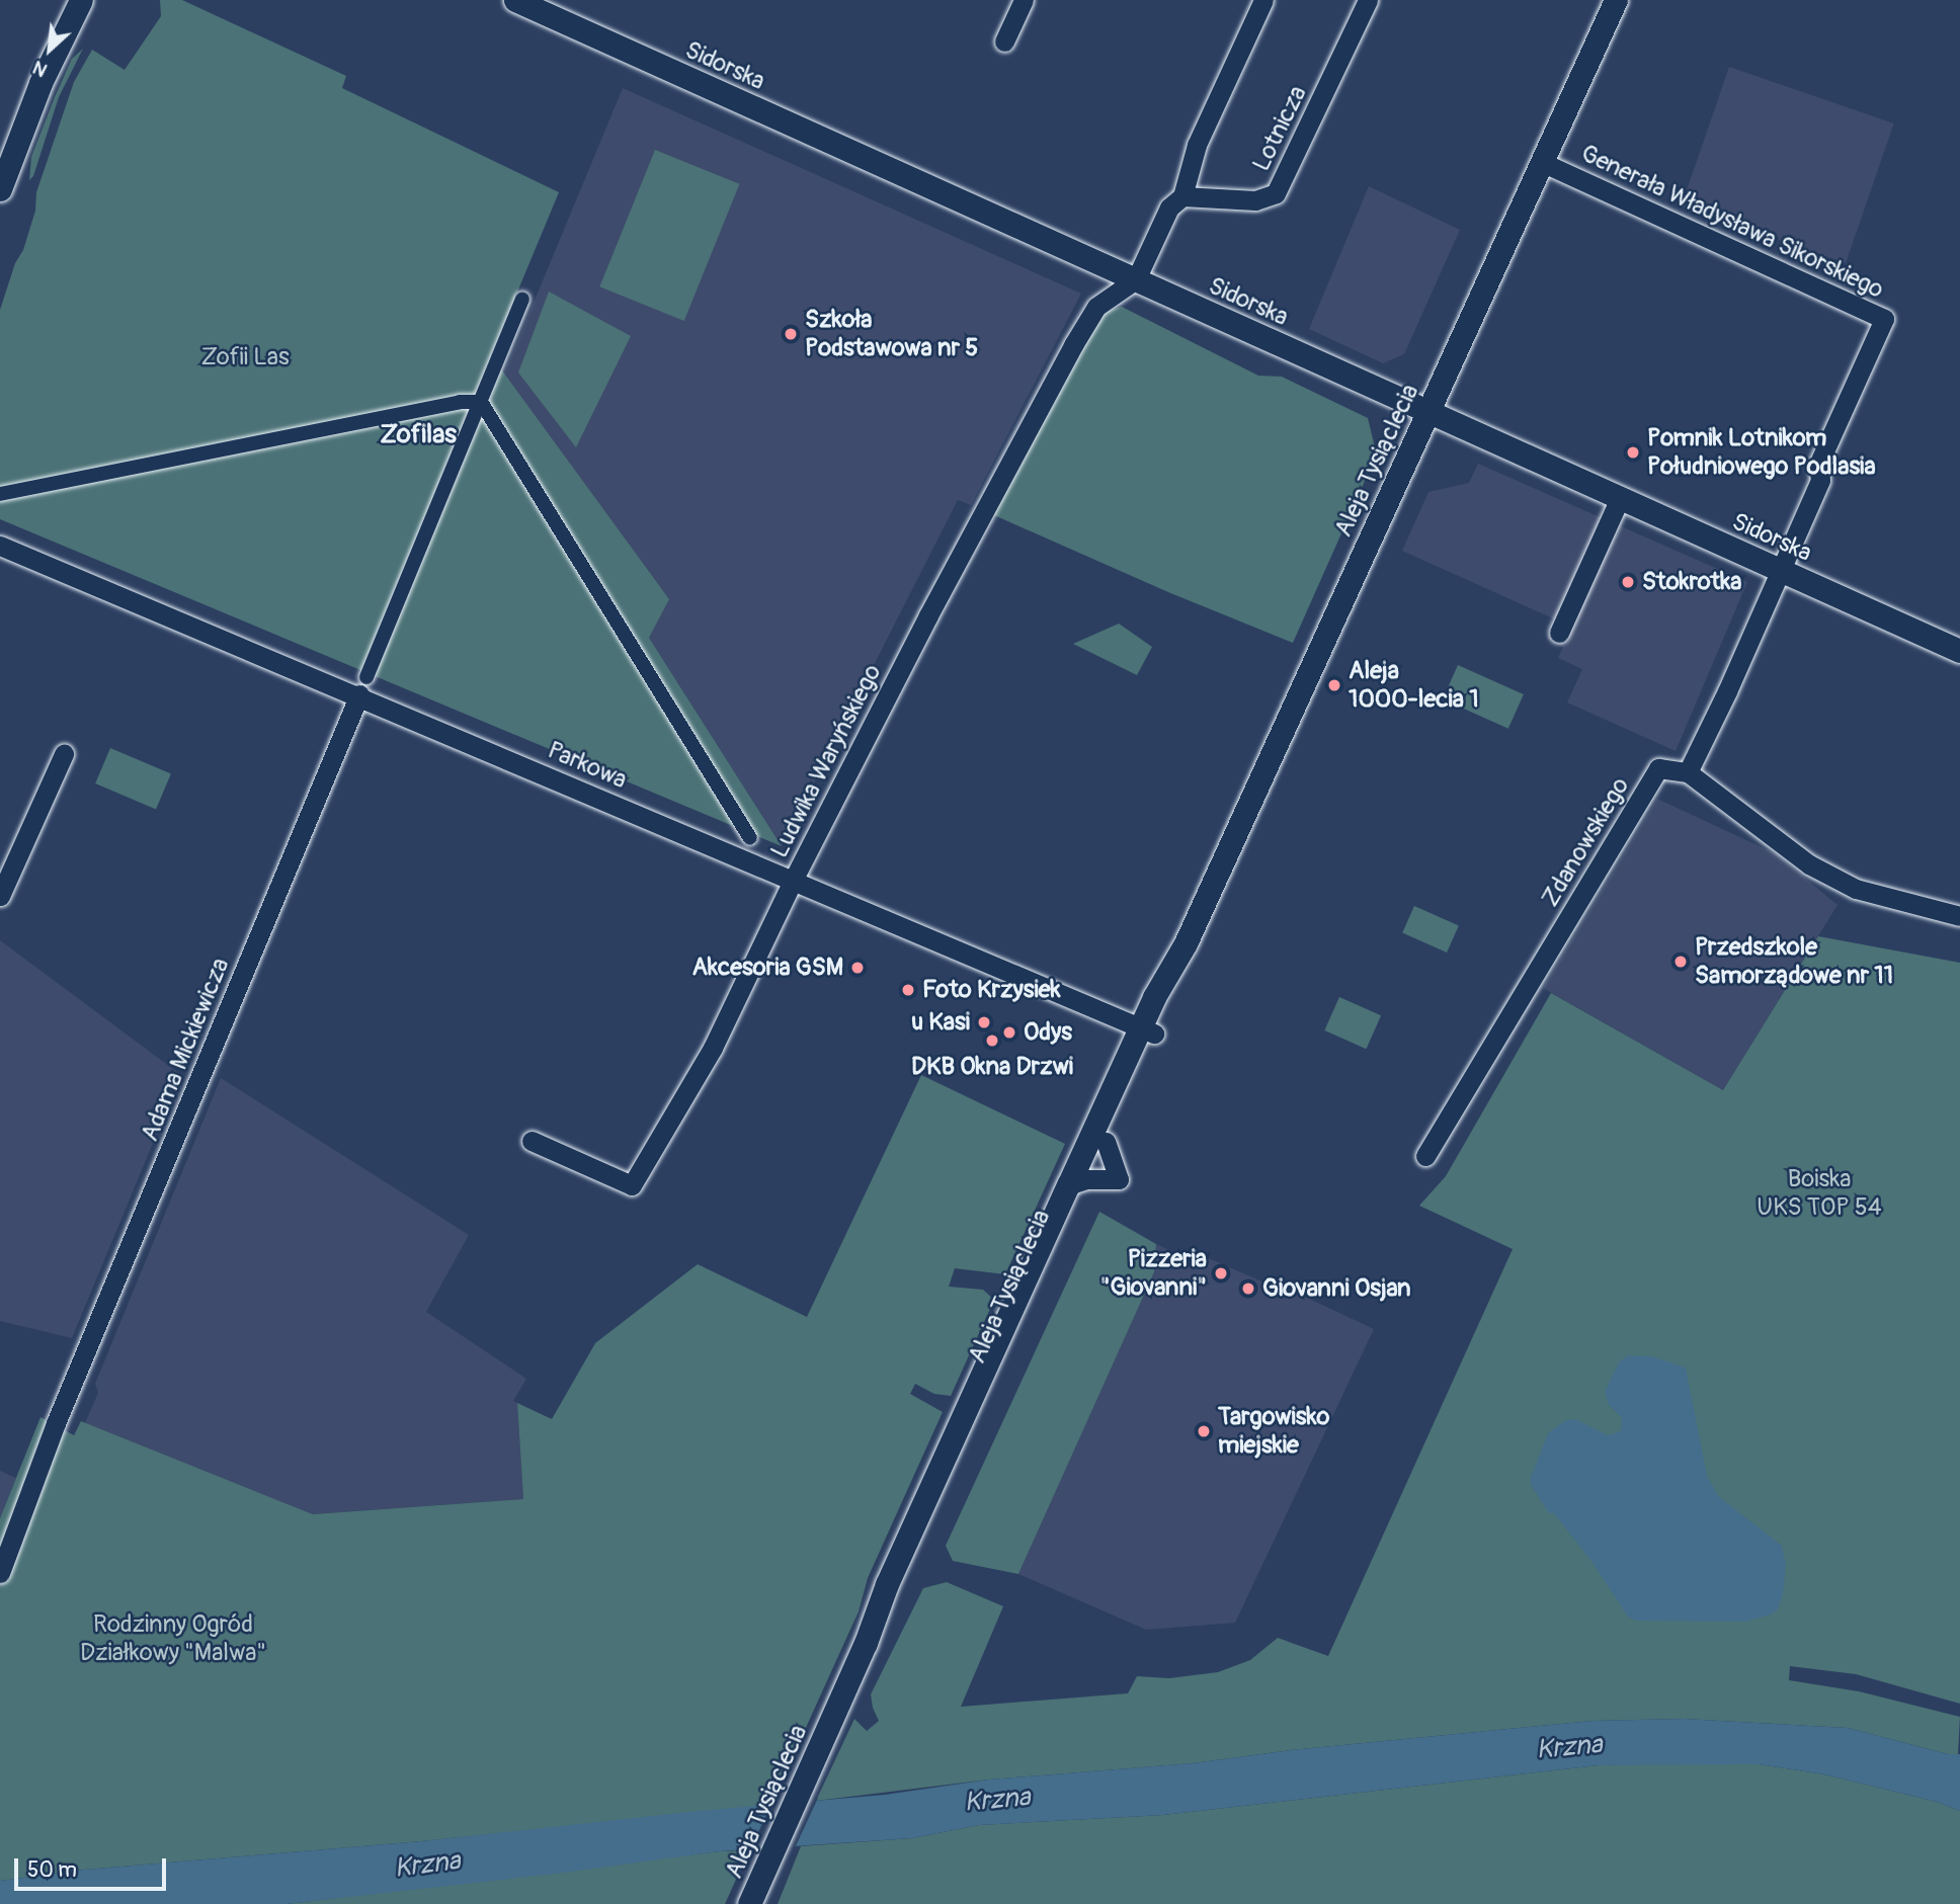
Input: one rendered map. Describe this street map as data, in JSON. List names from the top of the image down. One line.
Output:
{"streets":{"street":["Sidorska","Lotnicza","Generała Władysława Sikorskiego","Aleja Tysiąclecia","Ludwika Waryńskiego","Parkowa","Zdanowskiego","Adama Mickiewicza"]},"crossings":[["Sidorska","Generała Władysława Sikorskiego"],["Sidorska","Aleja Tysiąclecia"],["Sidorska","Ludwika Waryńskiego"],["Generała Władysława Sikorskiego","Aleja Tysiąclecia"],["Aleja Tysiąclecia","Parkowa"],["Ludwika Waryńskiego","Parkowa"],["Parkowa","Adama Mickiewicza"]],"districts":["Zofilas"],"water":["Krzna"],"parks":["Zofii Las","Boiska UKS TOP 54","Rodzinny Ogród Działkowy \"Malwa\""],"places":["Szkoła Podstawowa nr 5","Pomnik Lotnikom Południowego Podlasia","Stokrotka","Aleja 1000-lecia 1","Przedszkole Samorządowe nr 11","Akcesoria GSM","Foto Krzysiek","u Kasi","Odys","DKB Okna Drzwi","Pizzeria \"Giovanni\"","Giovanni Osjan","Targowisko miejskie"],"scale_bar":"50 m","north":"bottom left"}
